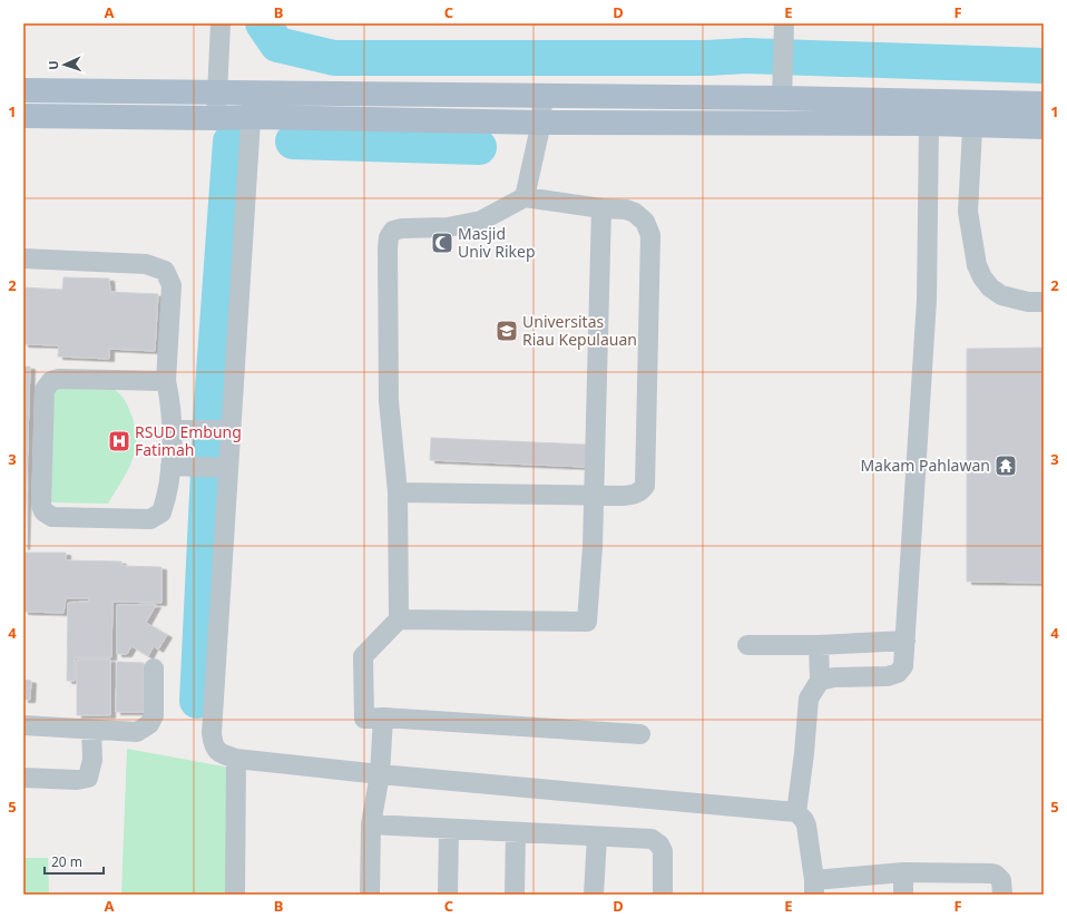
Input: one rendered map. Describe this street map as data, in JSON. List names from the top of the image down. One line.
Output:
{"places":{"mosque":["Masjid Univ Rikep"],"school or university":["Universitas Riau Kepulauan"],"hospital":["RSUD Embung Fatimah"],"temple":["Makam Pahlawan"]},"scale_bar":"20 m","north":"left","grid":{"columns":["A","B","C","D","E","F"],"rows":["1","2","3","4","5"]}}
